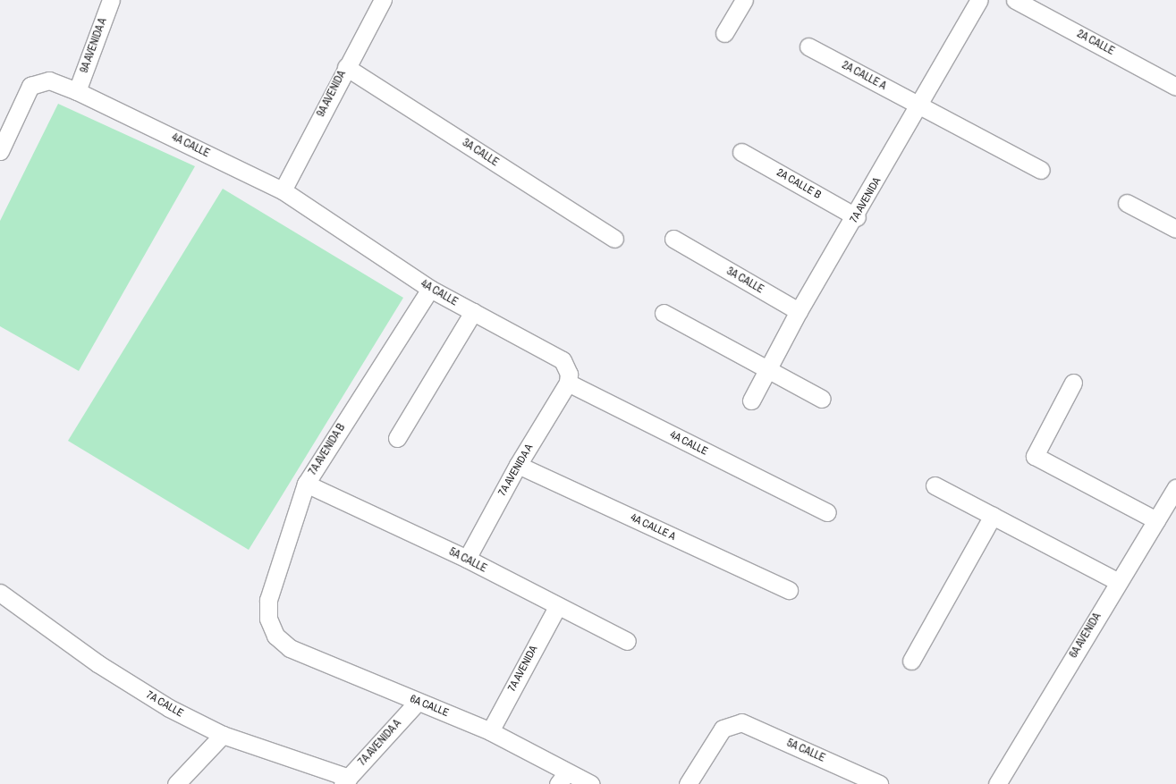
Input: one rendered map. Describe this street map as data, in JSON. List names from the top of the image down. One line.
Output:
{"streets":{"street":["2A CALLE","9A AVENIDA A","2A CALLE A","9A AVENIDA","4A CALLE","3A CALLE","2A CALLE B","7A AVENIDA","7A AVENIDA B","7A AVENIDA A","4A CALLE A","5A CALLE","6A AVENIDA","7A CALLE","6A CALLE"]},"crossings":[["9A AVENIDA A","4A CALLE"],["2A CALLE A","7A AVENIDA"],["9A AVENIDA","4A CALLE"],["9A AVENIDA","3A CALLE"],["4A CALLE","7A AVENIDA B"],["4A CALLE","7A AVENIDA A"],["3A CALLE","7A AVENIDA"],["2A CALLE B","7A AVENIDA"],["7A AVENIDA","5A CALLE"],["7A AVENIDA","6A CALLE"],["7A AVENIDA B","5A CALLE"],["7A AVENIDA B","6A CALLE"],["7A AVENIDA A","4A CALLE A"],["7A AVENIDA A","5A CALLE"],["7A AVENIDA A","7A CALLE"],["7A AVENIDA A","6A CALLE"]]}
